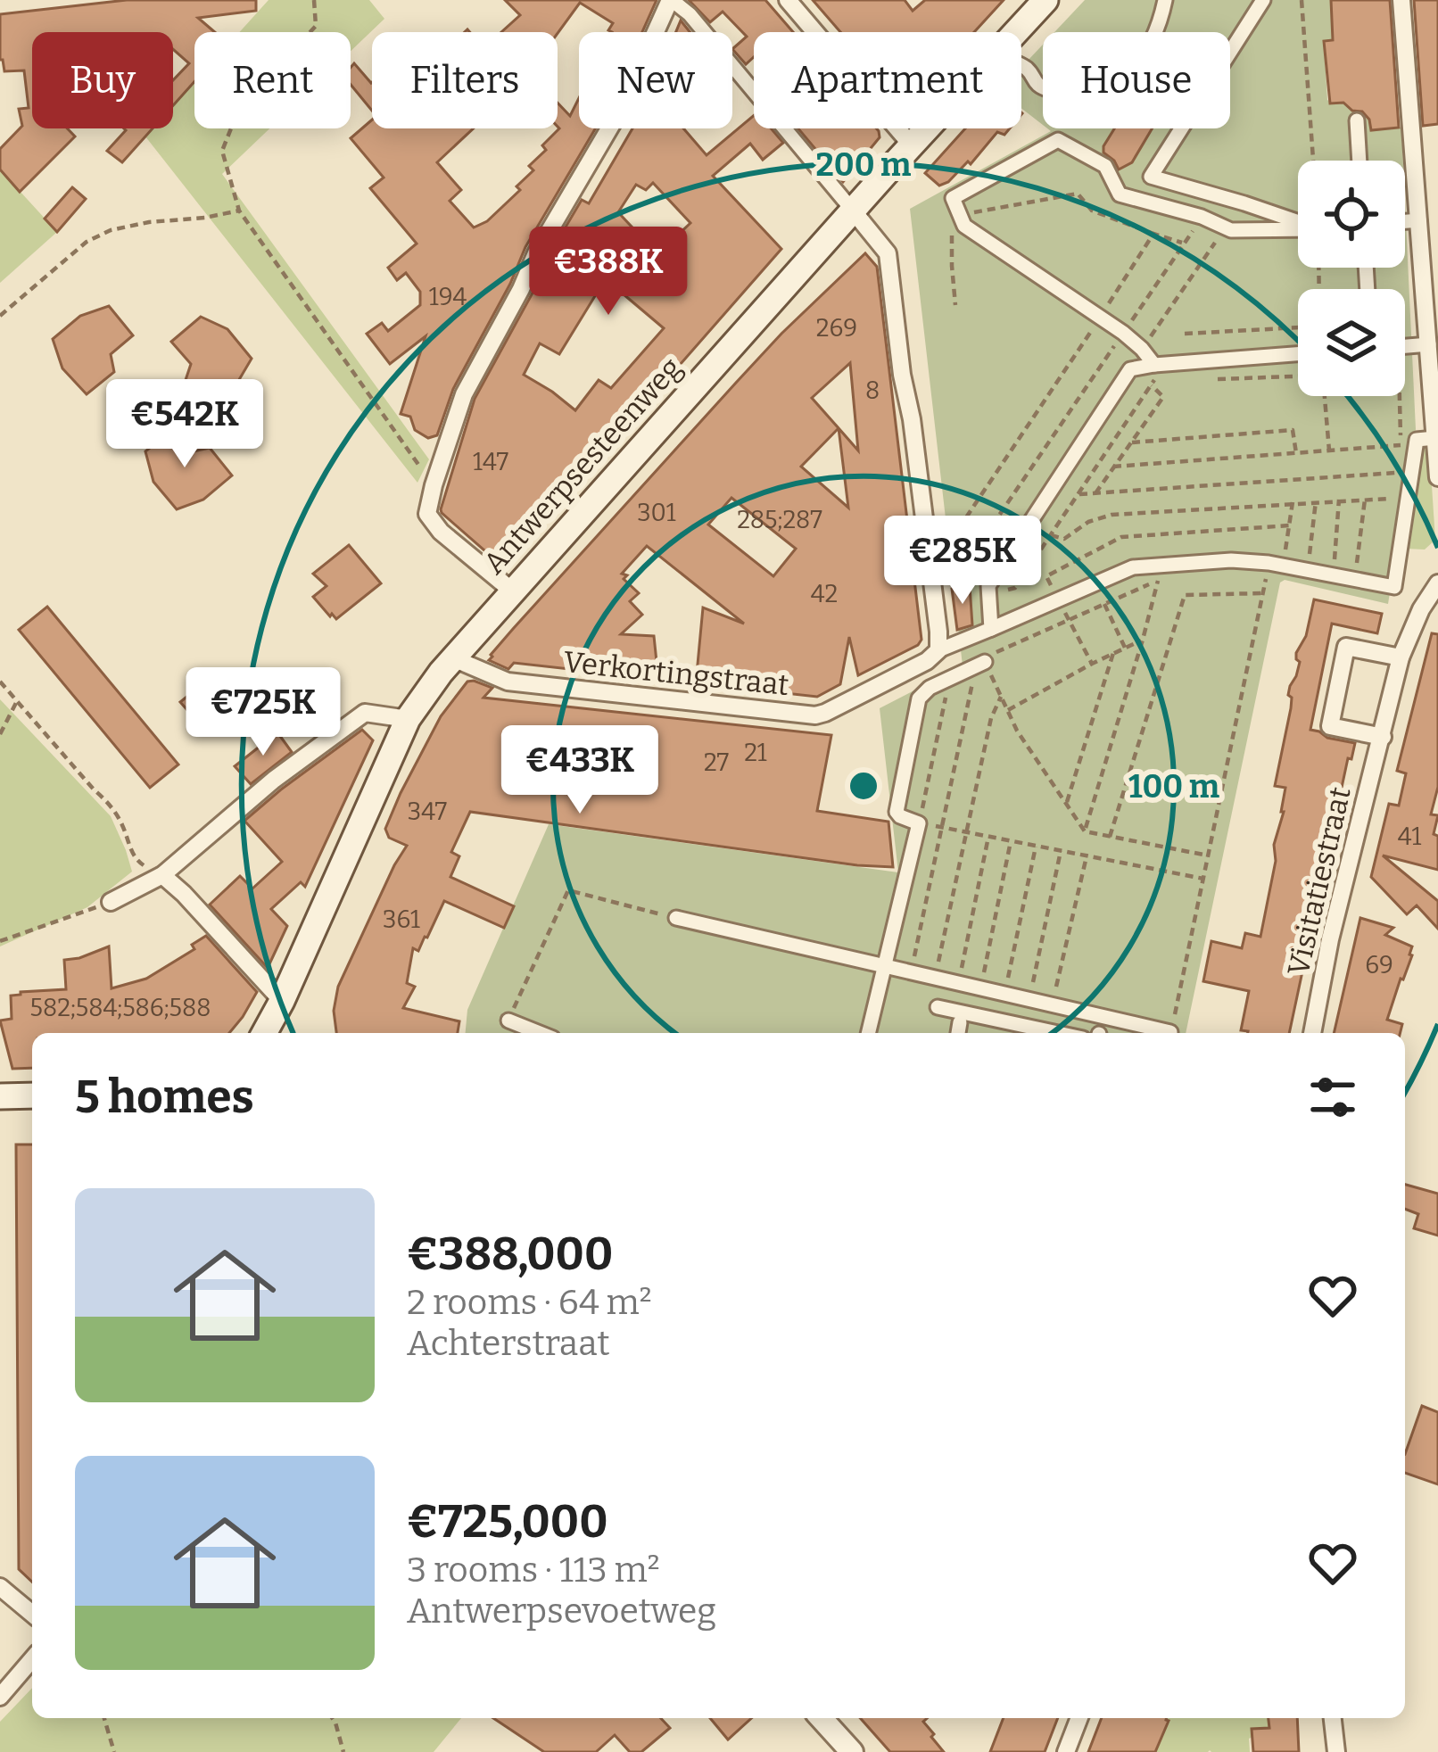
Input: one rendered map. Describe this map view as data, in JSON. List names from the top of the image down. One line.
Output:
{"streets":{"main road":["Antwerpsesteenweg"],"street":["Verkortingstraat","Visitatiestraat"]},"crossings":[["Antwerpsesteenweg","Verkortingstraat"]],"house_numbers":["194","269","8","147","301","285;287","42","21","27","347","41","361","69","582;584;586;588"],"page":{"chip":["Buy","Rent","Filters","New","Apartment","House"],"price":["€388K","€542K","€285K","€725K","€433K"],"heading":"5 homes","list":[{"name":"€388,000","note":"2 rooms · 64 m² · Achterstraat"},{"name":"€725,000","note":"3 rooms · 113 m² · Antwerpsevoetweg"}]},"rings":["200 m","100 m"]}
